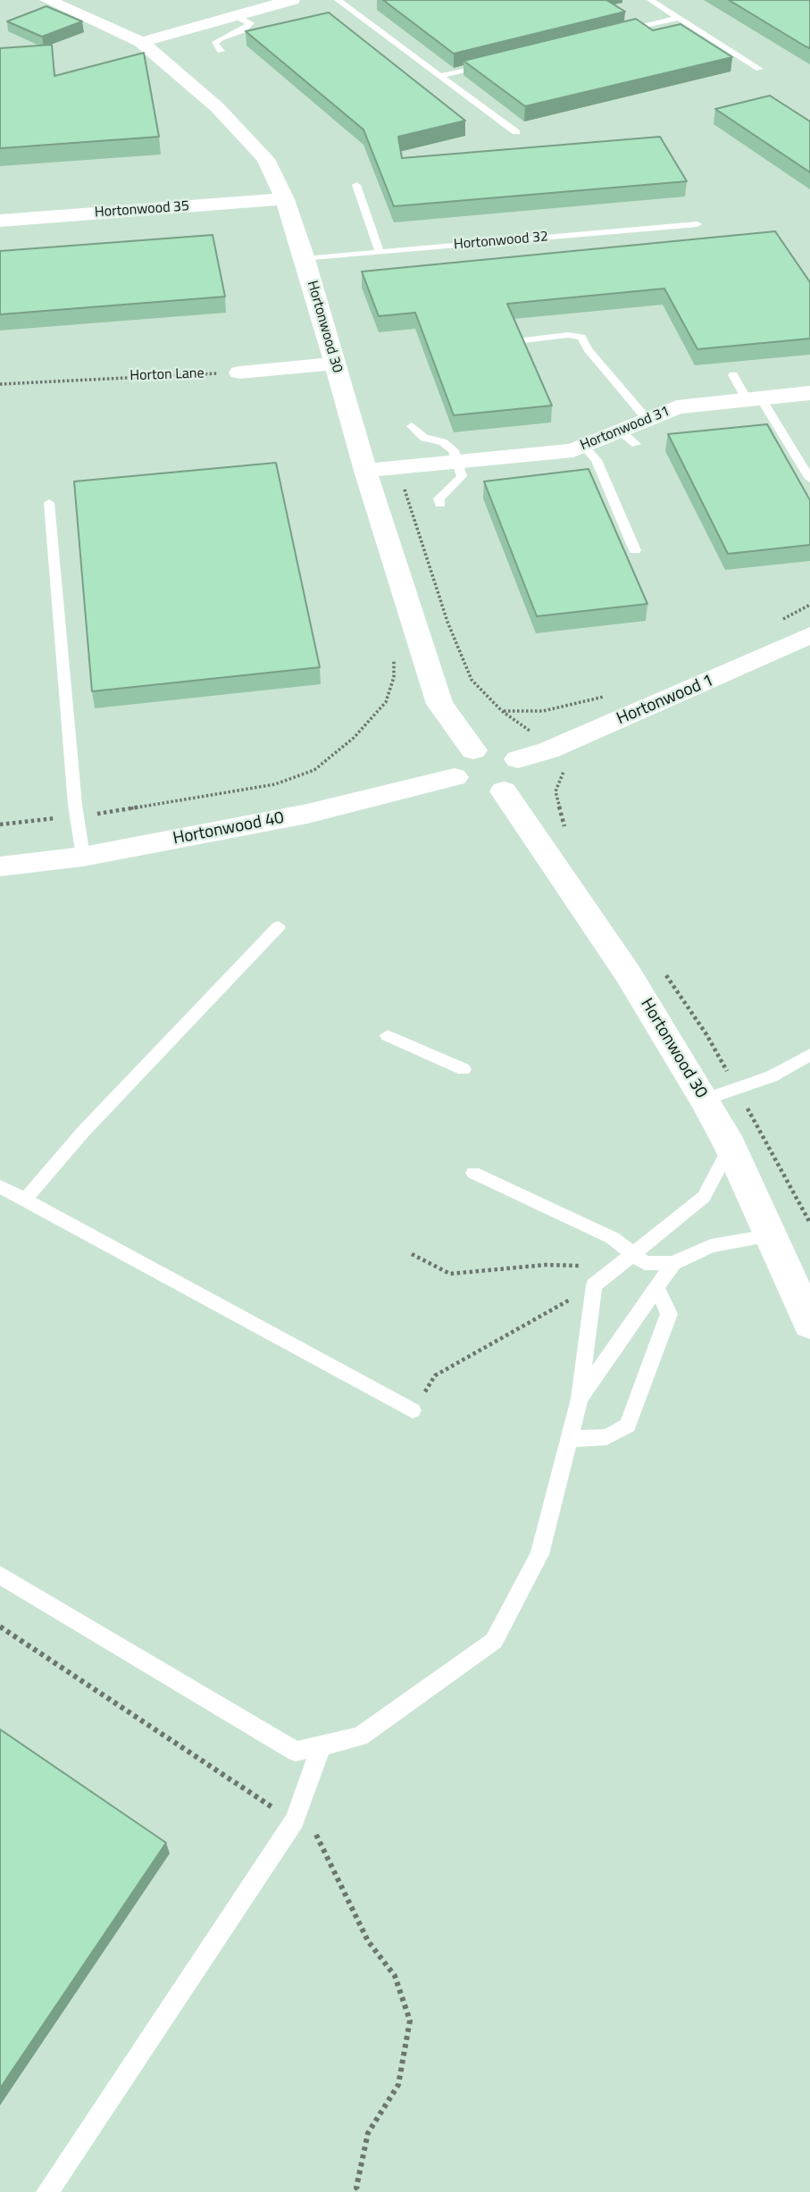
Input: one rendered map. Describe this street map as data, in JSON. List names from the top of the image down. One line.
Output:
{"streets":{"street":["Hortonwood 35","Hortonwood 30","Hortonwood 31","Hortonwood 1","Hortonwood 40"],"lane":["Hortonwood 32"],"path":["Horton Lane"]},"crossings":[["Hortonwood 35","Hortonwood 30"],["Hortonwood 32","Hortonwood 30"],["Hortonwood 30","Hortonwood 31"],["Hortonwood 30","Hortonwood 1"],["Hortonwood 30","Hortonwood 40"],["Hortonwood 1","Hortonwood 40"]]}
